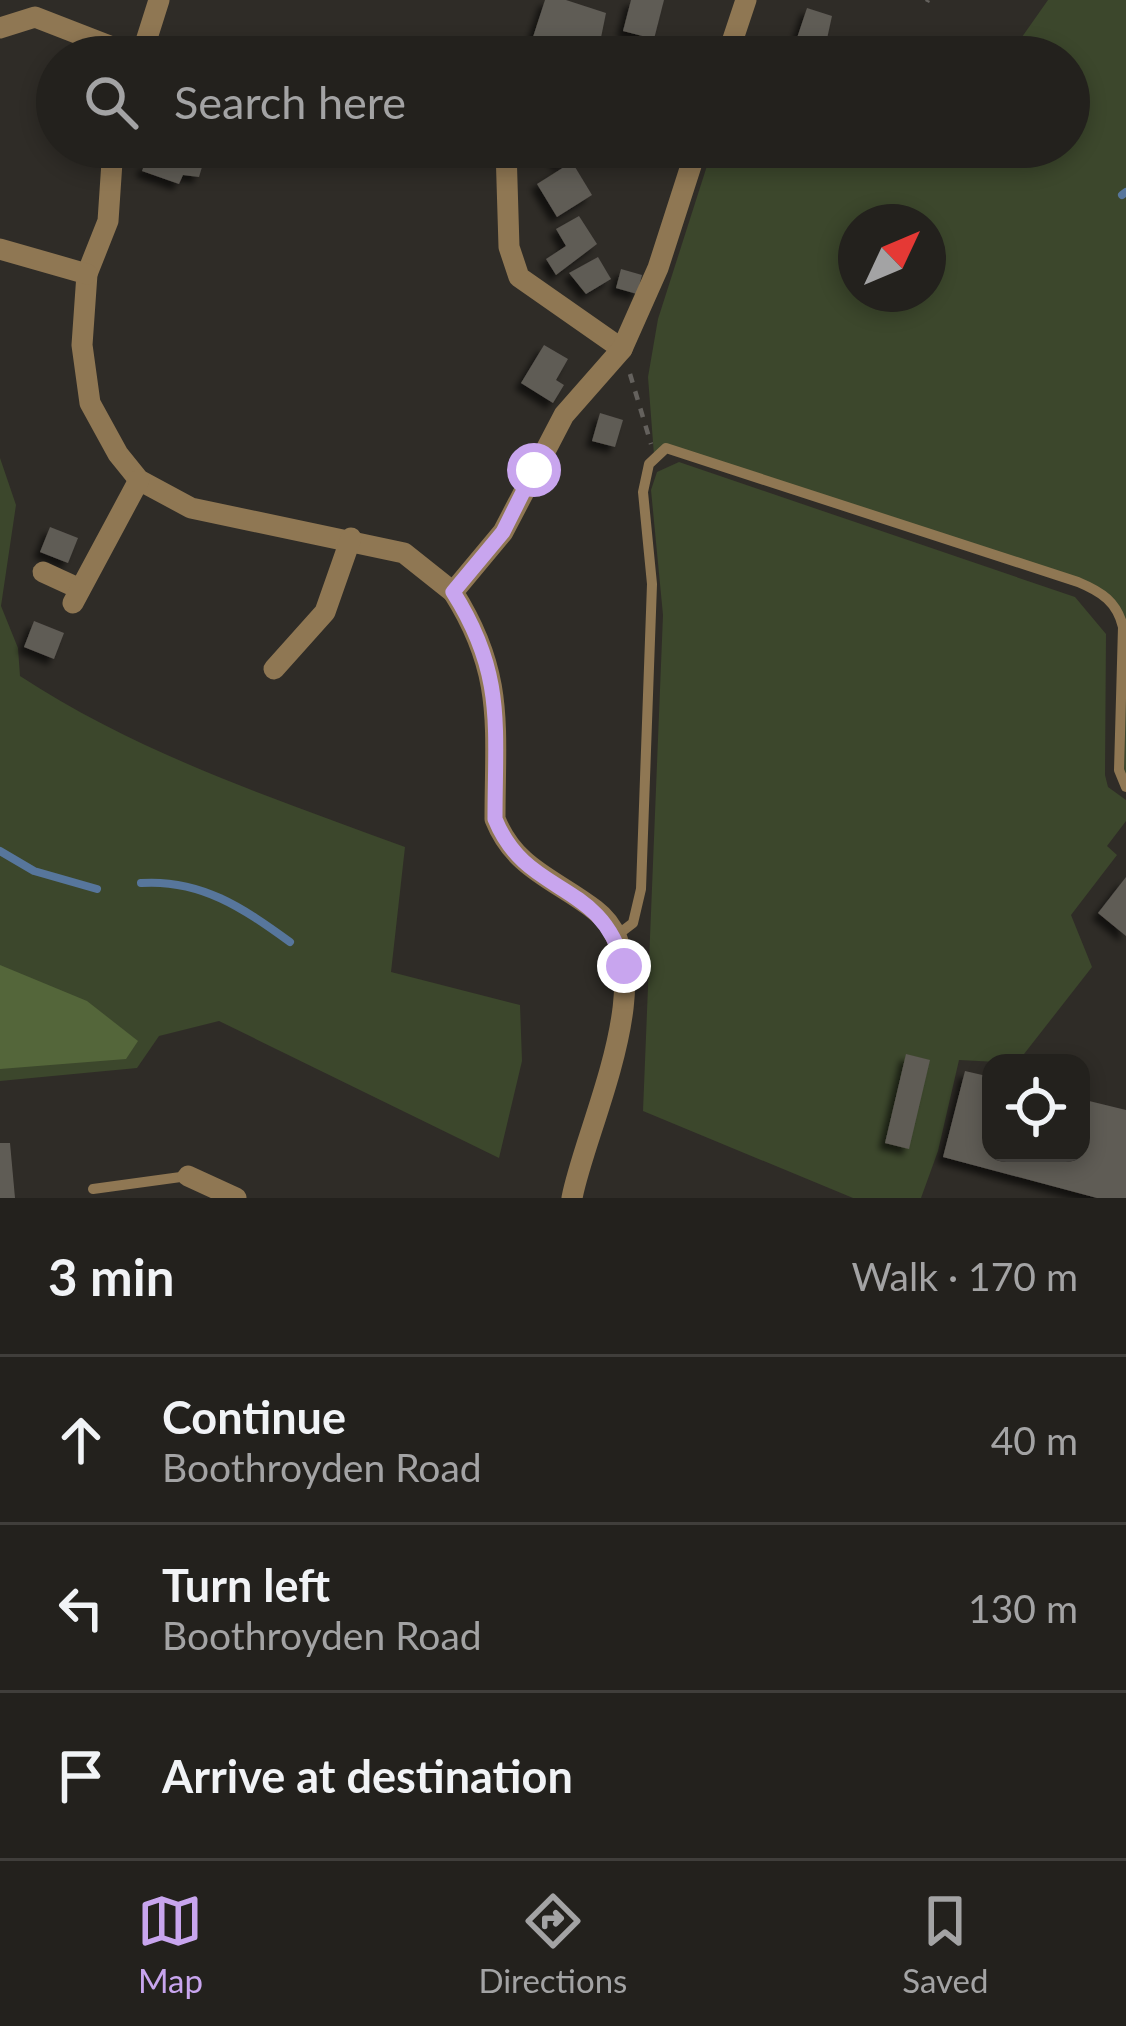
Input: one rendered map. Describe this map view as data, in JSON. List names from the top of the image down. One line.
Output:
{"north":"top right","page":{"search":"Search here","heading":["3 min","Walk · 170 m"],"list":[["Continue","Boothroyden Road","40 m"],["Turn left","Boothroyden Road","130 m"],"Arrive at destination"],"nav":["Map","Directions","Saved"]}}
